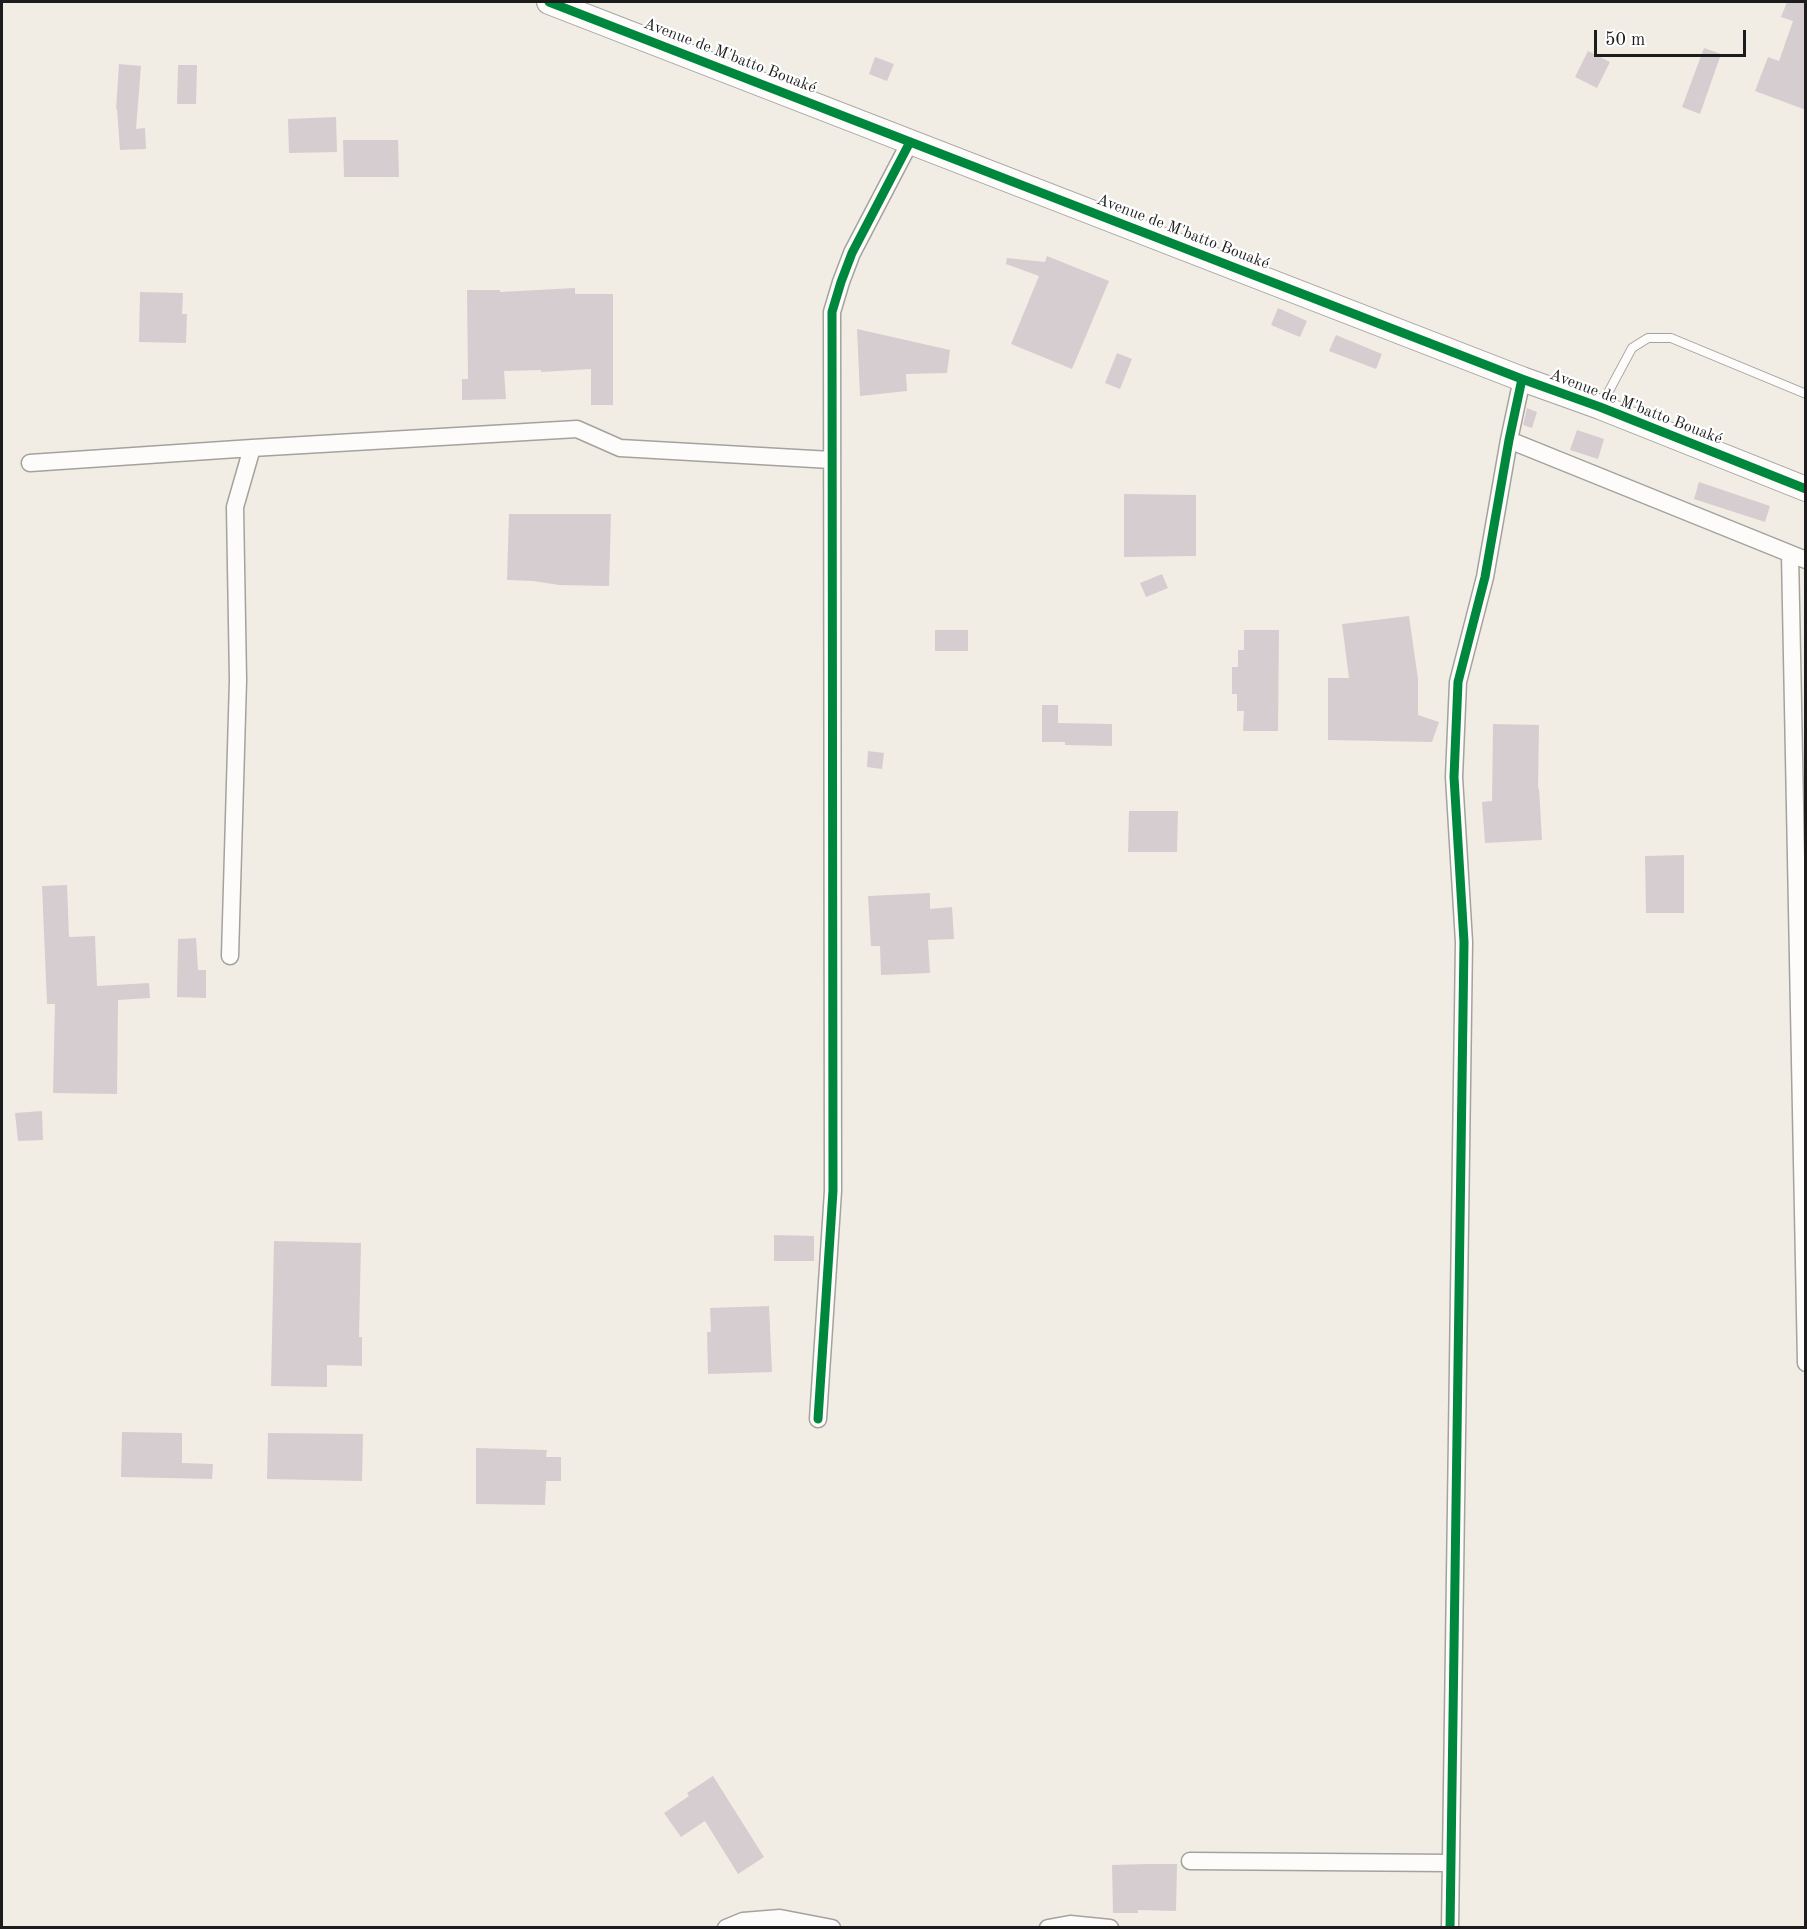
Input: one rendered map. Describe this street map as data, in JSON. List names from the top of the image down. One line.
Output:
{"streets":{"street":["Avenue de M'batto Bouaké"]},"scale_bar":"50 m"}
